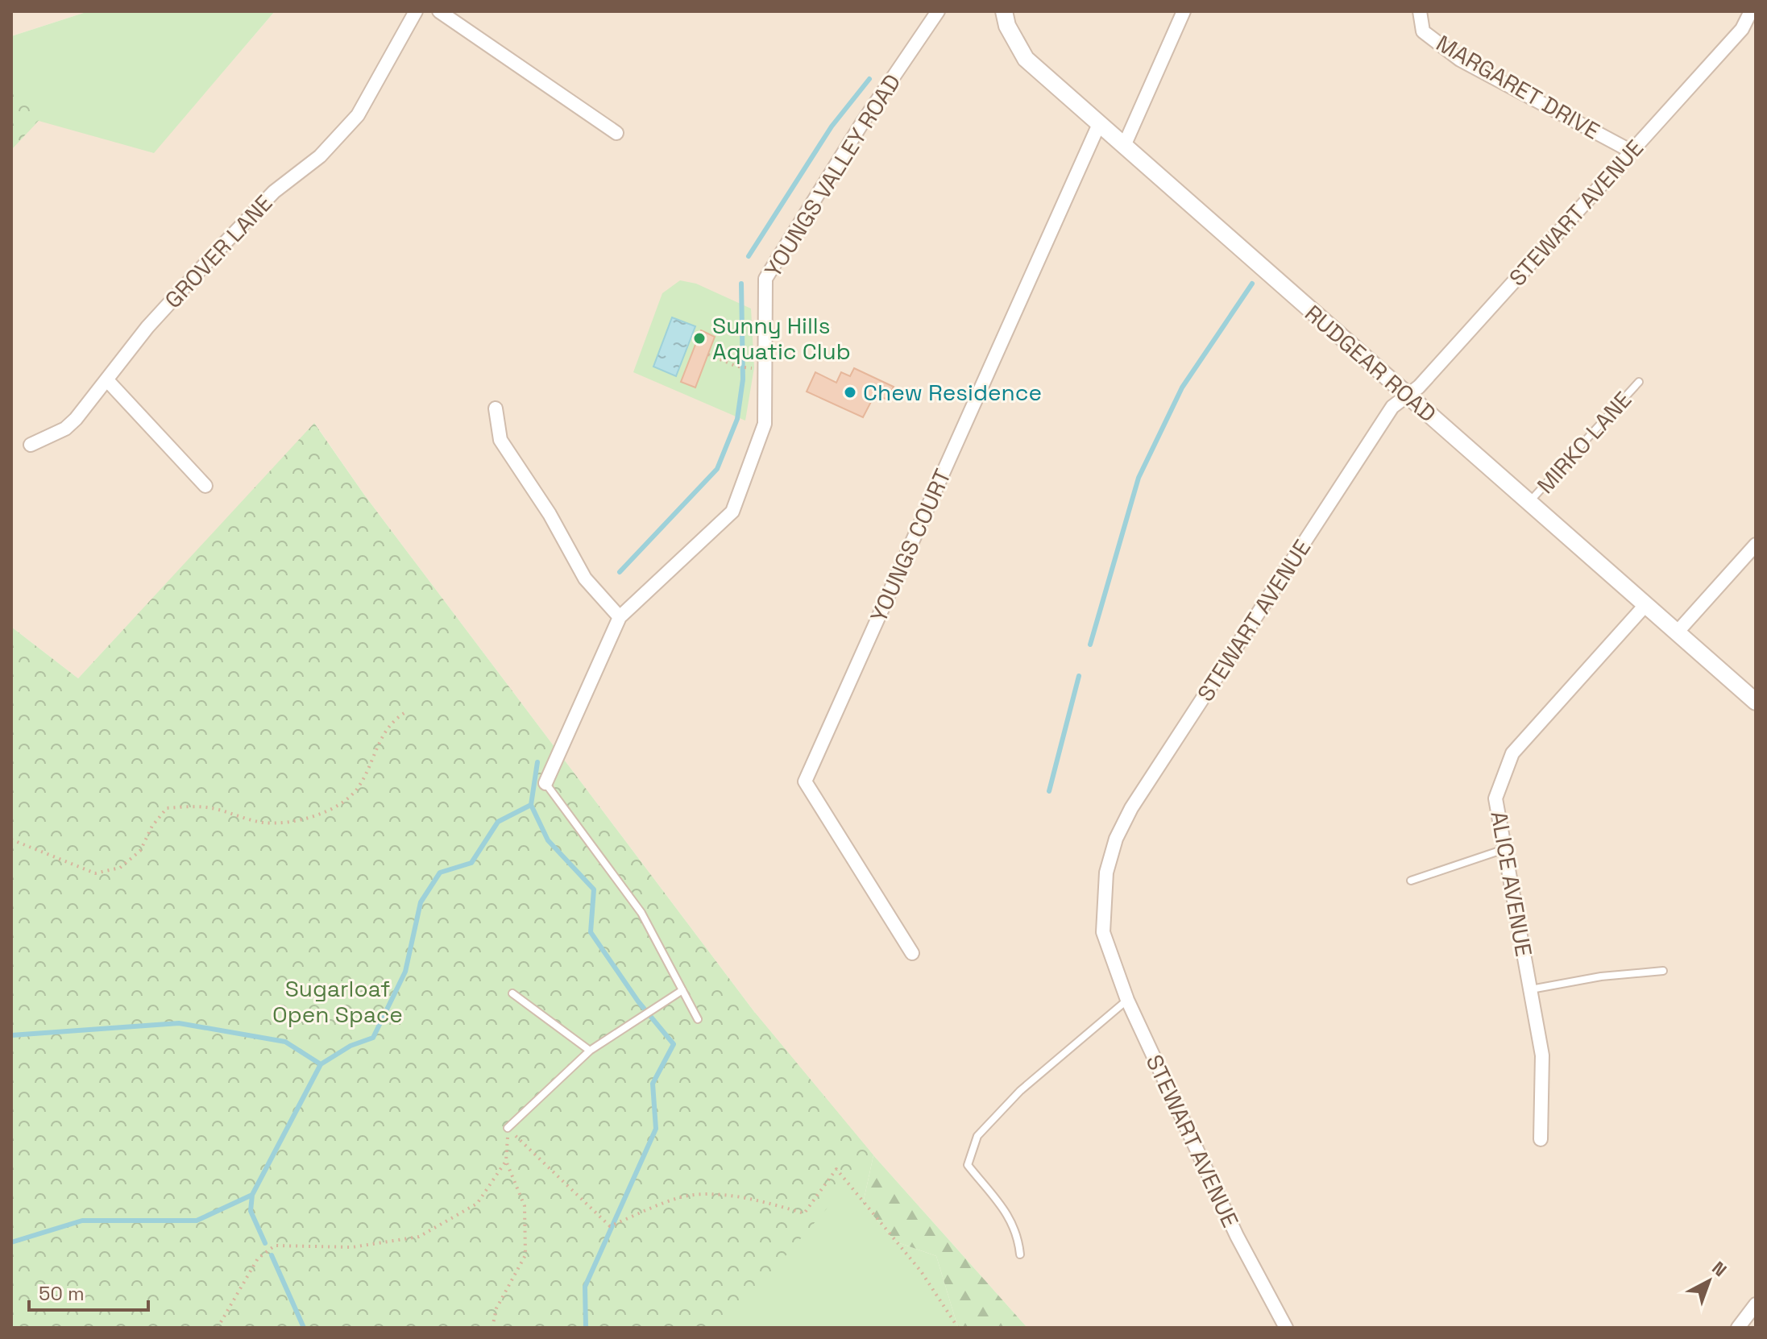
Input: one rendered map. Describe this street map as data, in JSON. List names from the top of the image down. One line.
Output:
{"streets":{"street":["MARGARET DRIVE","YOUNGS VALLEY ROAD","STEWART AVENUE","GROVER LANE","RUDGEAR ROAD","YOUNGS COURT","ALICE AVENUE"],"lane":["MIRKO LANE"]},"crossings":[["MARGARET DRIVE","STEWART AVENUE"],["STEWART AVENUE","RUDGEAR ROAD"],["RUDGEAR ROAD","MIRKO LANE"],["RUDGEAR ROAD","YOUNGS COURT"],["RUDGEAR ROAD","ALICE AVENUE"]],"parks":["Sugarloaf Open Space"],"places":["Sunny Hills Aquatic Club","Chew Residence"],"scale_bar":"50 m","north":"top right"}
